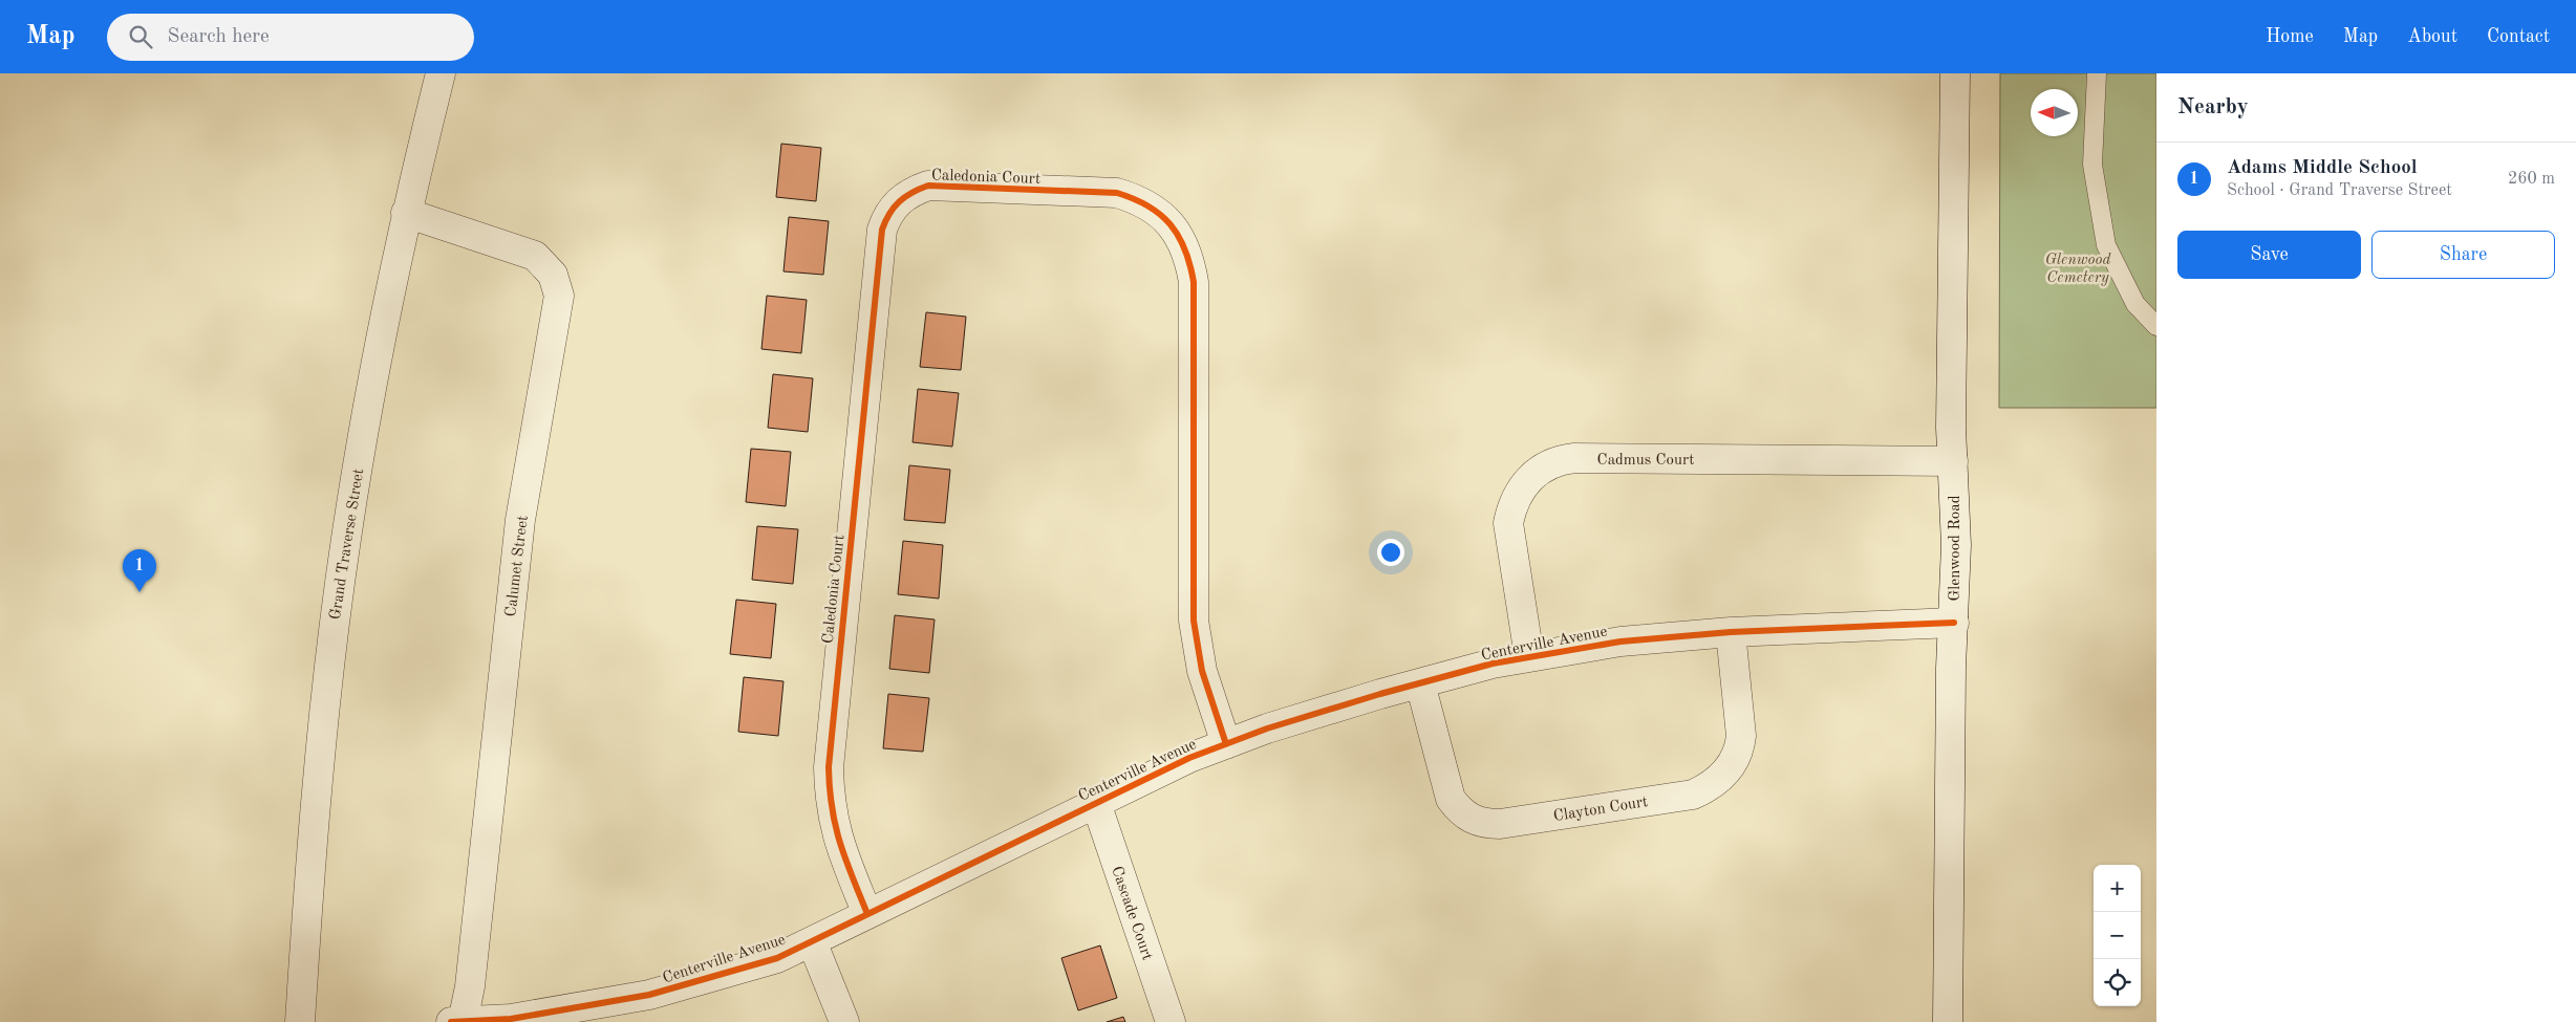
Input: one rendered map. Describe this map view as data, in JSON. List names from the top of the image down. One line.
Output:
{"streets":{"street":["Caledonia Court","Cadmus Court","Grand Traverse Street","Glenwood Road","Calumet Street","Centerville Avenue","Clayton Court","Cascade Court"]},"crossings":[["Caledonia Court","Centerville Avenue"],["Cadmus Court","Glenwood Road"],["Cadmus Court","Centerville Avenue"],["Grand Traverse Street","Calumet Street"],["Glenwood Road","Centerville Avenue"],["Calumet Street","Centerville Avenue"],["Centerville Avenue","Clayton Court"],["Centerville Avenue","Cascade Court"]],"parks":["Glenwood Cemetery"],"north":"left","page":{"header":"Map","search":"Search here","nav":["Home","Map","About","Contact"],"heading":"Nearby","list":[{"mark":"1","name":"Adams Middle School","note":"School · Grand Traverse Street","value":"260 m"}],"buttons":["Save","Share"],"pins":"1","map_buttons":["+","−"]}}
